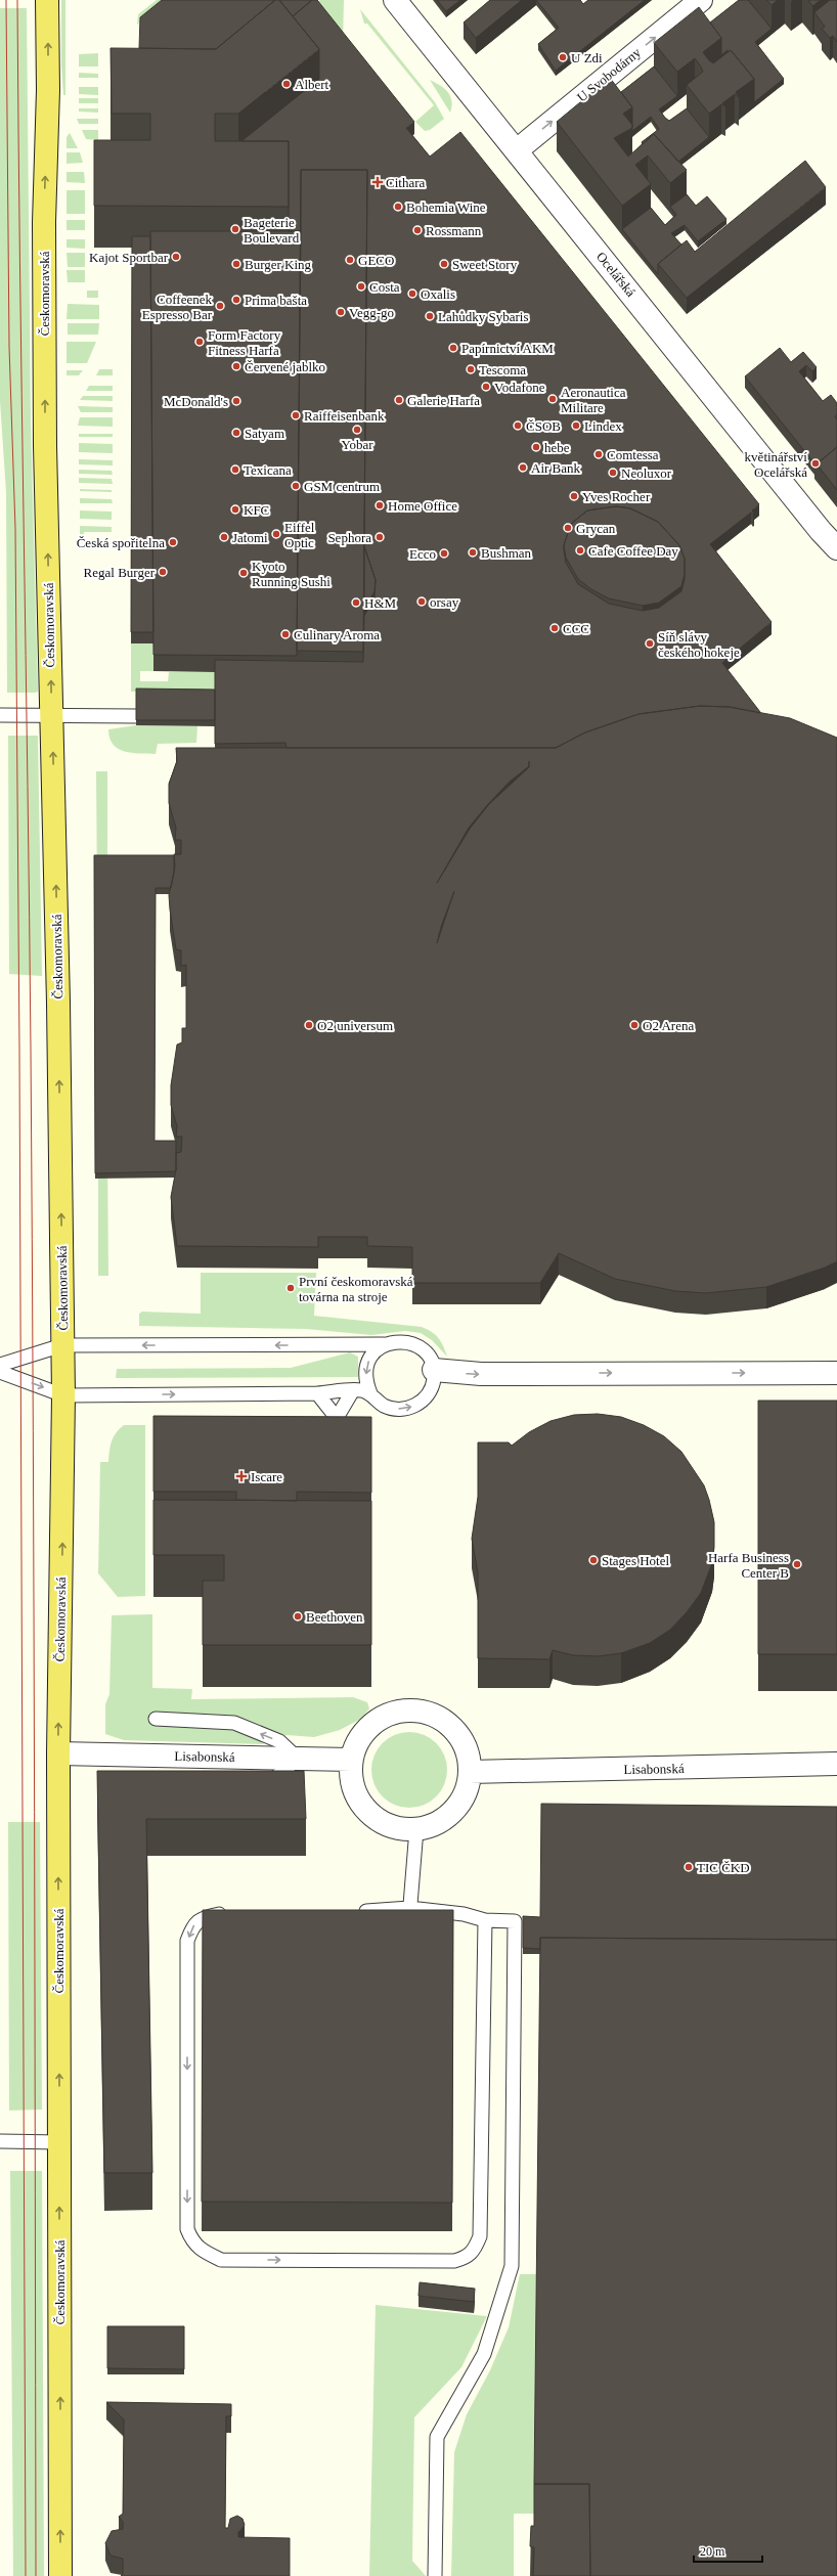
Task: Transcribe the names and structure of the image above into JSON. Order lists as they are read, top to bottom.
{
  "streets": {
    "main road": ["Českomoravská"],
    "street": ["U Svobodárny", "Ocelářská", "Lisabonská"]
  },
  "crossings": [
    ["U Svobodárny", "Ocelářská"],
    ["Českomoravská", "Lisabonská"]
  ],
  "one_way": ["U Svobodárny", "Českomoravská"],
  "places": {
    "other": [
      "U Zdi",
      "Albert",
      "Bohemia Wine",
      "Bageterie Boulevard",
      "Rossmann",
      "Kajot Sportbar",
      "GECO",
      "Burger King",
      "Sweet Story",
      "Costa",
      "Oxalis",
      "Prima bašta",
      "Coffeenek Espresso Bar",
      "Vegg-go",
      "Lahůdky Sybaris",
      "Form Factory Fitness Harfa",
      "Papírnictví AKM",
      "Červené jablko",
      "Tescoma",
      "Vodafone",
      "Aeronautica Militare",
      "Galerie Harfa",
      "McDonald's",
      "Raiffeisenbank",
      "ČSOB",
      "Lindex",
      "Yobar",
      "Satyam",
      "hebe",
      "Comtessa",
      "květinářství Ocelářská",
      "Air Bank",
      "Texicana",
      "Neoluxor",
      "GSM centrum",
      "Yves Rocher",
      "Home Office",
      "KFC",
      "Grycan",
      "Eiffel Optic",
      "Jatomi",
      "Sephora",
      "Česká spořitelna",
      "Cafe Coffee Day",
      "Bushman",
      "Ecco",
      "Regal Burger",
      "Kyoto Running Sushi",
      "orsay",
      "H&M",
      "CCC",
      "Culinary Aroma",
      "Síň slávy českého hokeje",
      "O2 universum",
      "O2 Arena",
      "První českomoravská továrna na stroje",
      "Stages Hotel",
      "Harfa Business Center B",
      "Beethoven",
      "TIC ČKD"
    ],
    "health": ["Cithara", "Iscare"]
  },
  "scale_bar": "20 m"
}
